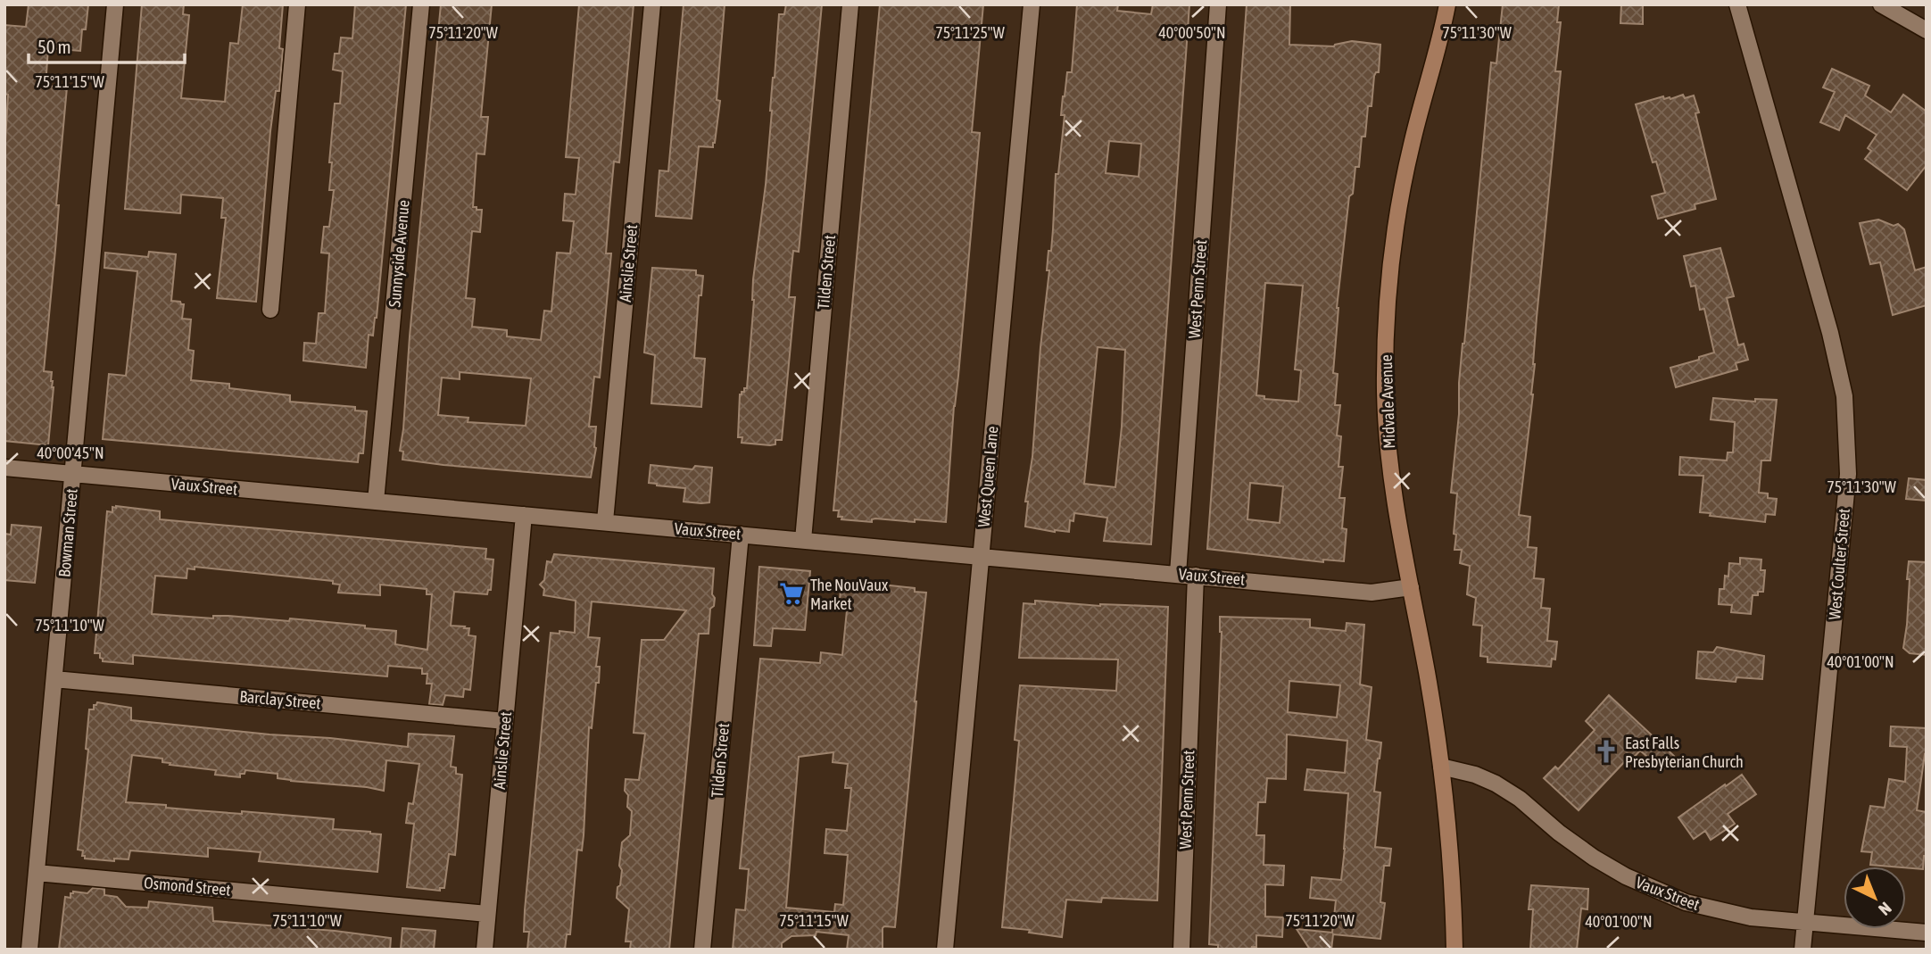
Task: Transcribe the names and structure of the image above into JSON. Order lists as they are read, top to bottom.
{
  "streets": {
    "street": [
      "Sunnyside Avenue",
      "Ainslie Street",
      "Tilden Street",
      "West Penn Street",
      "Midvale Avenue",
      "West Queen Lane",
      "Vaux Street",
      "Bowman Street",
      "West Coulter Street",
      "Barclay Street",
      "Osmond Street"
    ]
  },
  "crossings": [
    ["Sunnyside Avenue", "Vaux Street"],
    ["Ainslie Street", "Vaux Street"],
    ["Ainslie Street", "Barclay Street"],
    ["Ainslie Street", "Osmond Street"],
    ["Tilden Street", "Vaux Street"],
    ["West Penn Street", "Vaux Street"],
    ["Midvale Avenue", "Vaux Street"],
    ["West Queen Lane", "Vaux Street"],
    ["Vaux Street", "Bowman Street"],
    ["Vaux Street", "West Coulter Street"],
    ["Bowman Street", "Barclay Street"],
    ["Bowman Street", "Osmond Street"]
  ],
  "places": {
    "supermarket": ["The NouVaux Market"],
    "church": ["East Falls Presbyterian Church"]
  },
  "scale_bar": "50 m",
  "north": "bottom right",
  "coordinates": [
    "40°00'50\"N",
    "75°11'20\"W",
    "75°11'25\"W",
    "75°11'30\"W",
    "75°11'15\"W",
    "40°00'45\"N",
    "75°11'10\"W",
    "40°01'00\"N"
  ]
}
